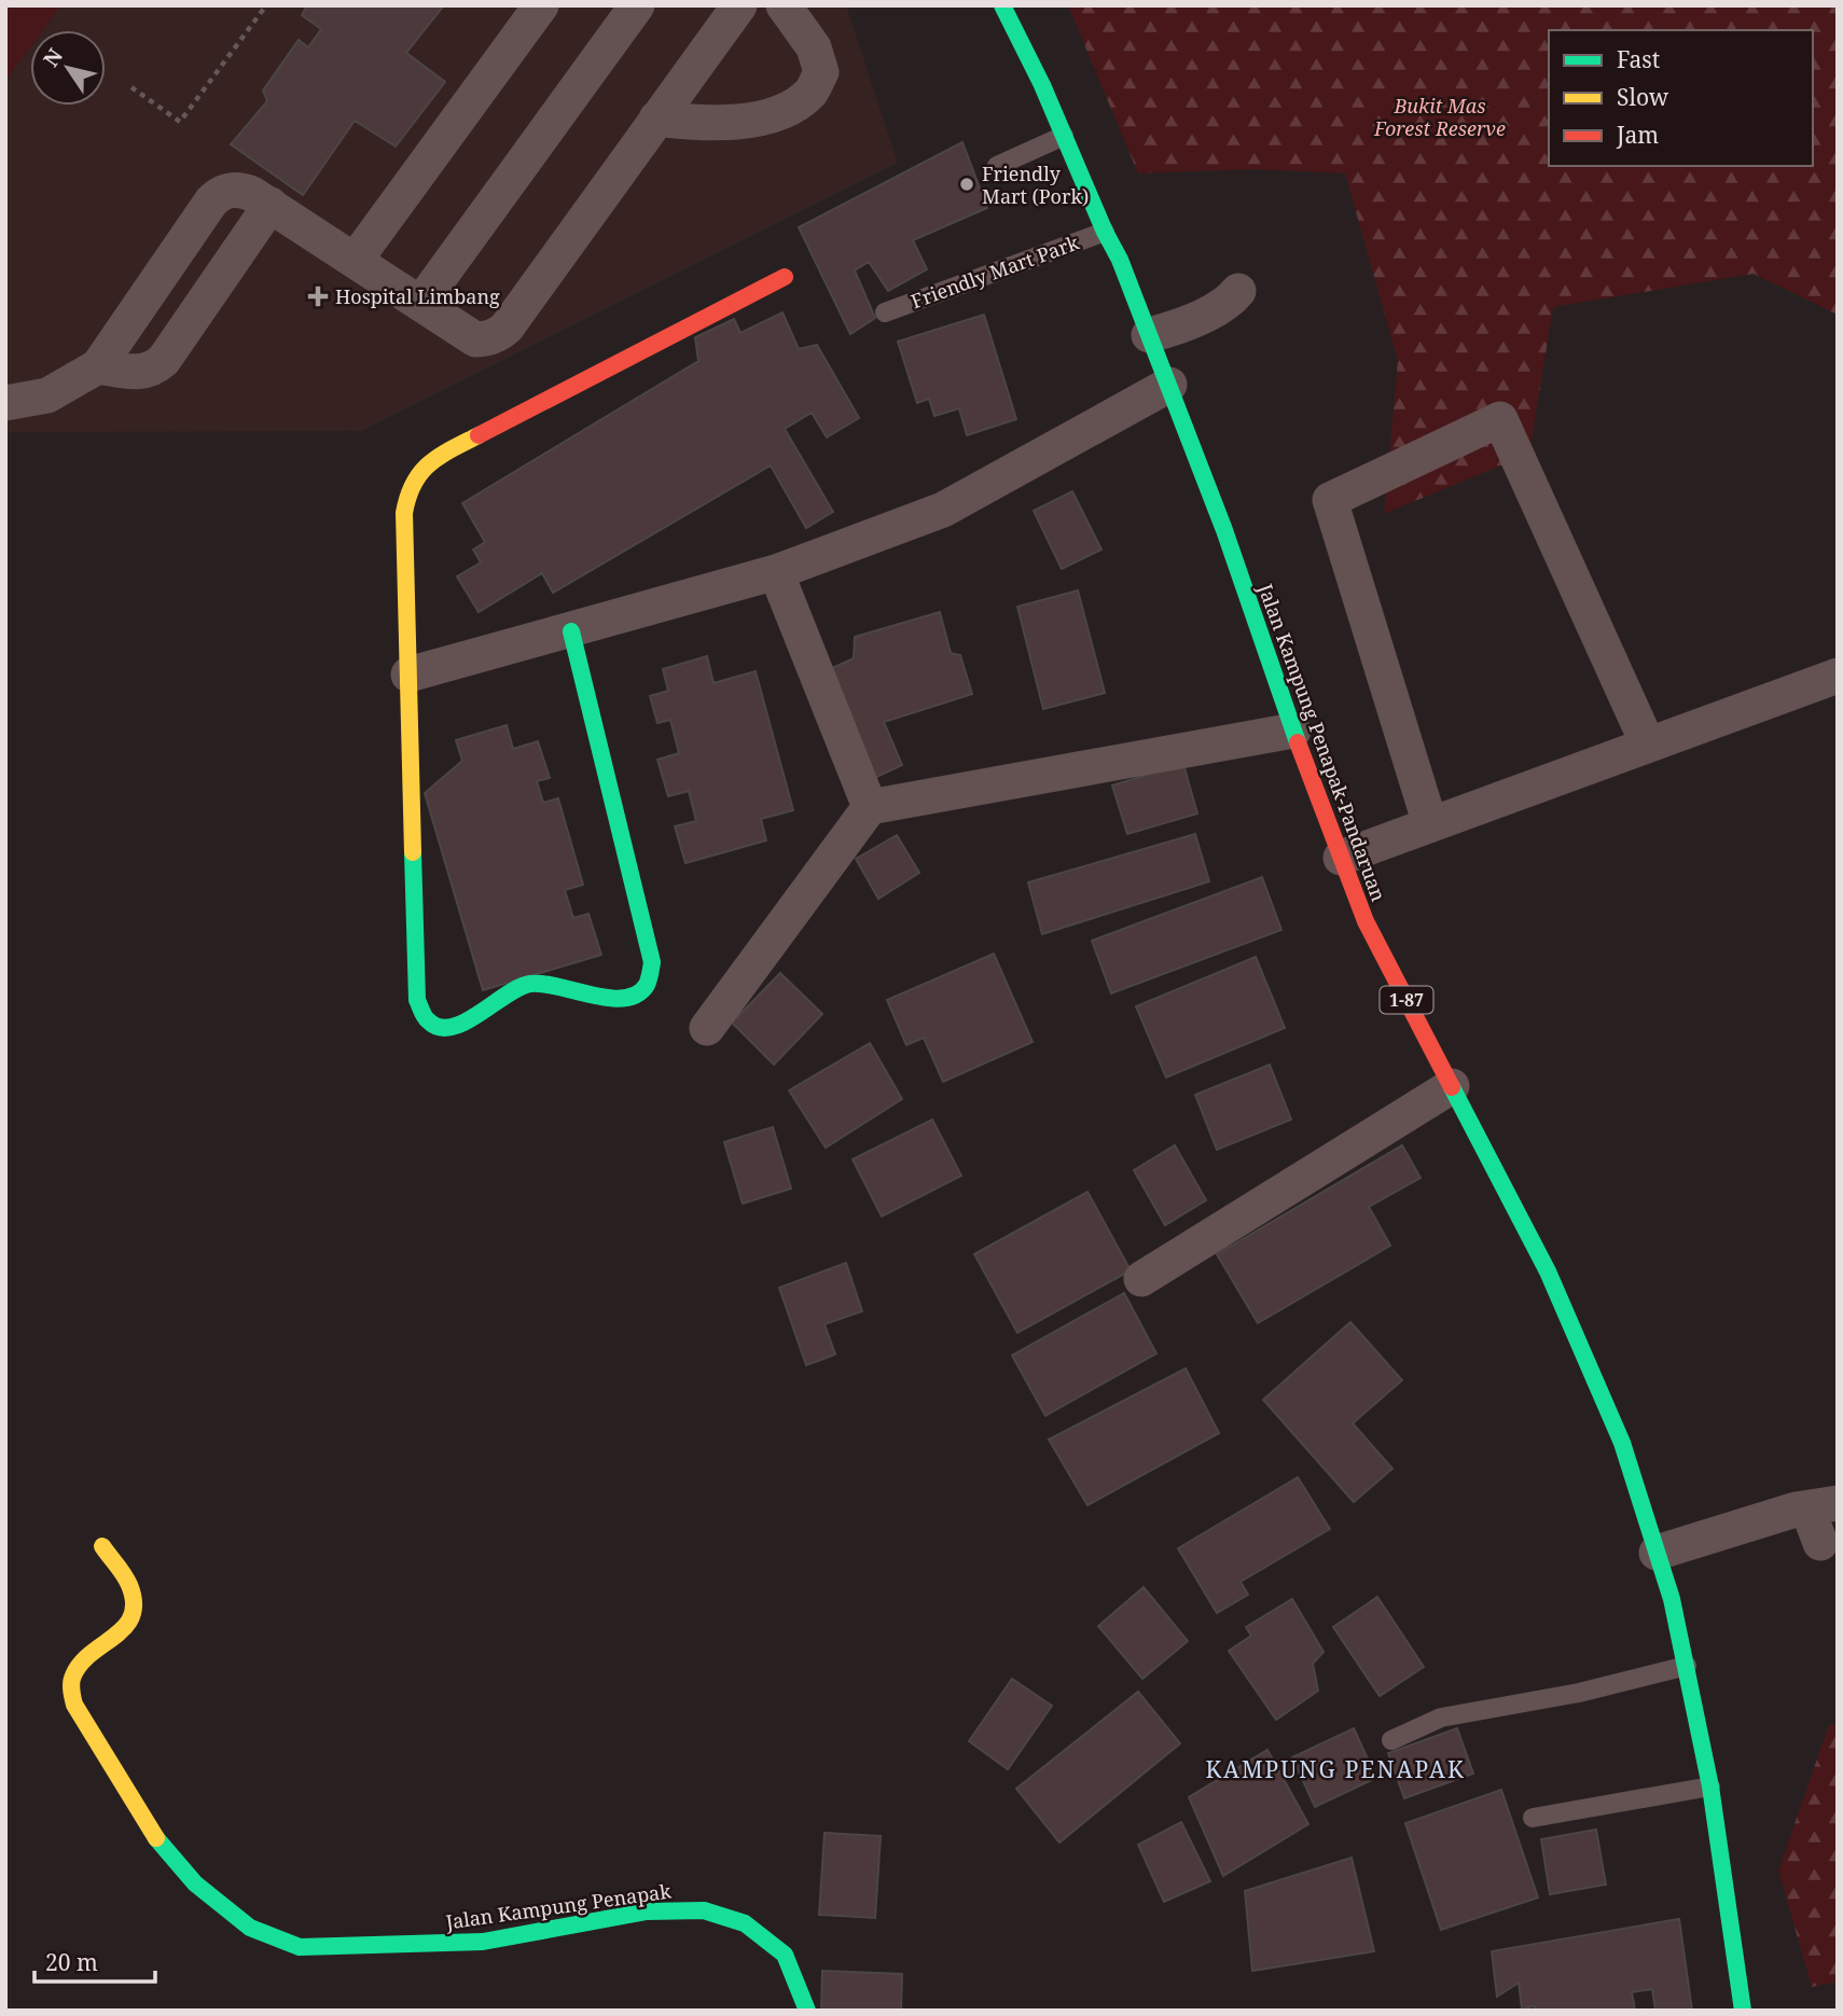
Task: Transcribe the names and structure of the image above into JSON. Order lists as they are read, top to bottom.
{
  "streets": {
    "main road": ["Jalan Kampung Penapak-Pandaruan", "1-87", "Jalan Kampung Penapak"],
    "lane": ["Friendly Mart Park"]
  },
  "crossings": [
    ["Friendly Mart Park", "Jalan Kampung Penapak-Pandaruan"]
  ],
  "districts": ["KAMPUNG PENAPAK"],
  "parks": ["Bukit Mas Forest Reserve"],
  "places": {
    "other": ["Friendly Mart (Pork)"],
    "health": ["Hospital Limbang"]
  },
  "legend": ["Fast", "Slow", "Jam"],
  "scale_bar": "20 m",
  "north": "top left"
}
